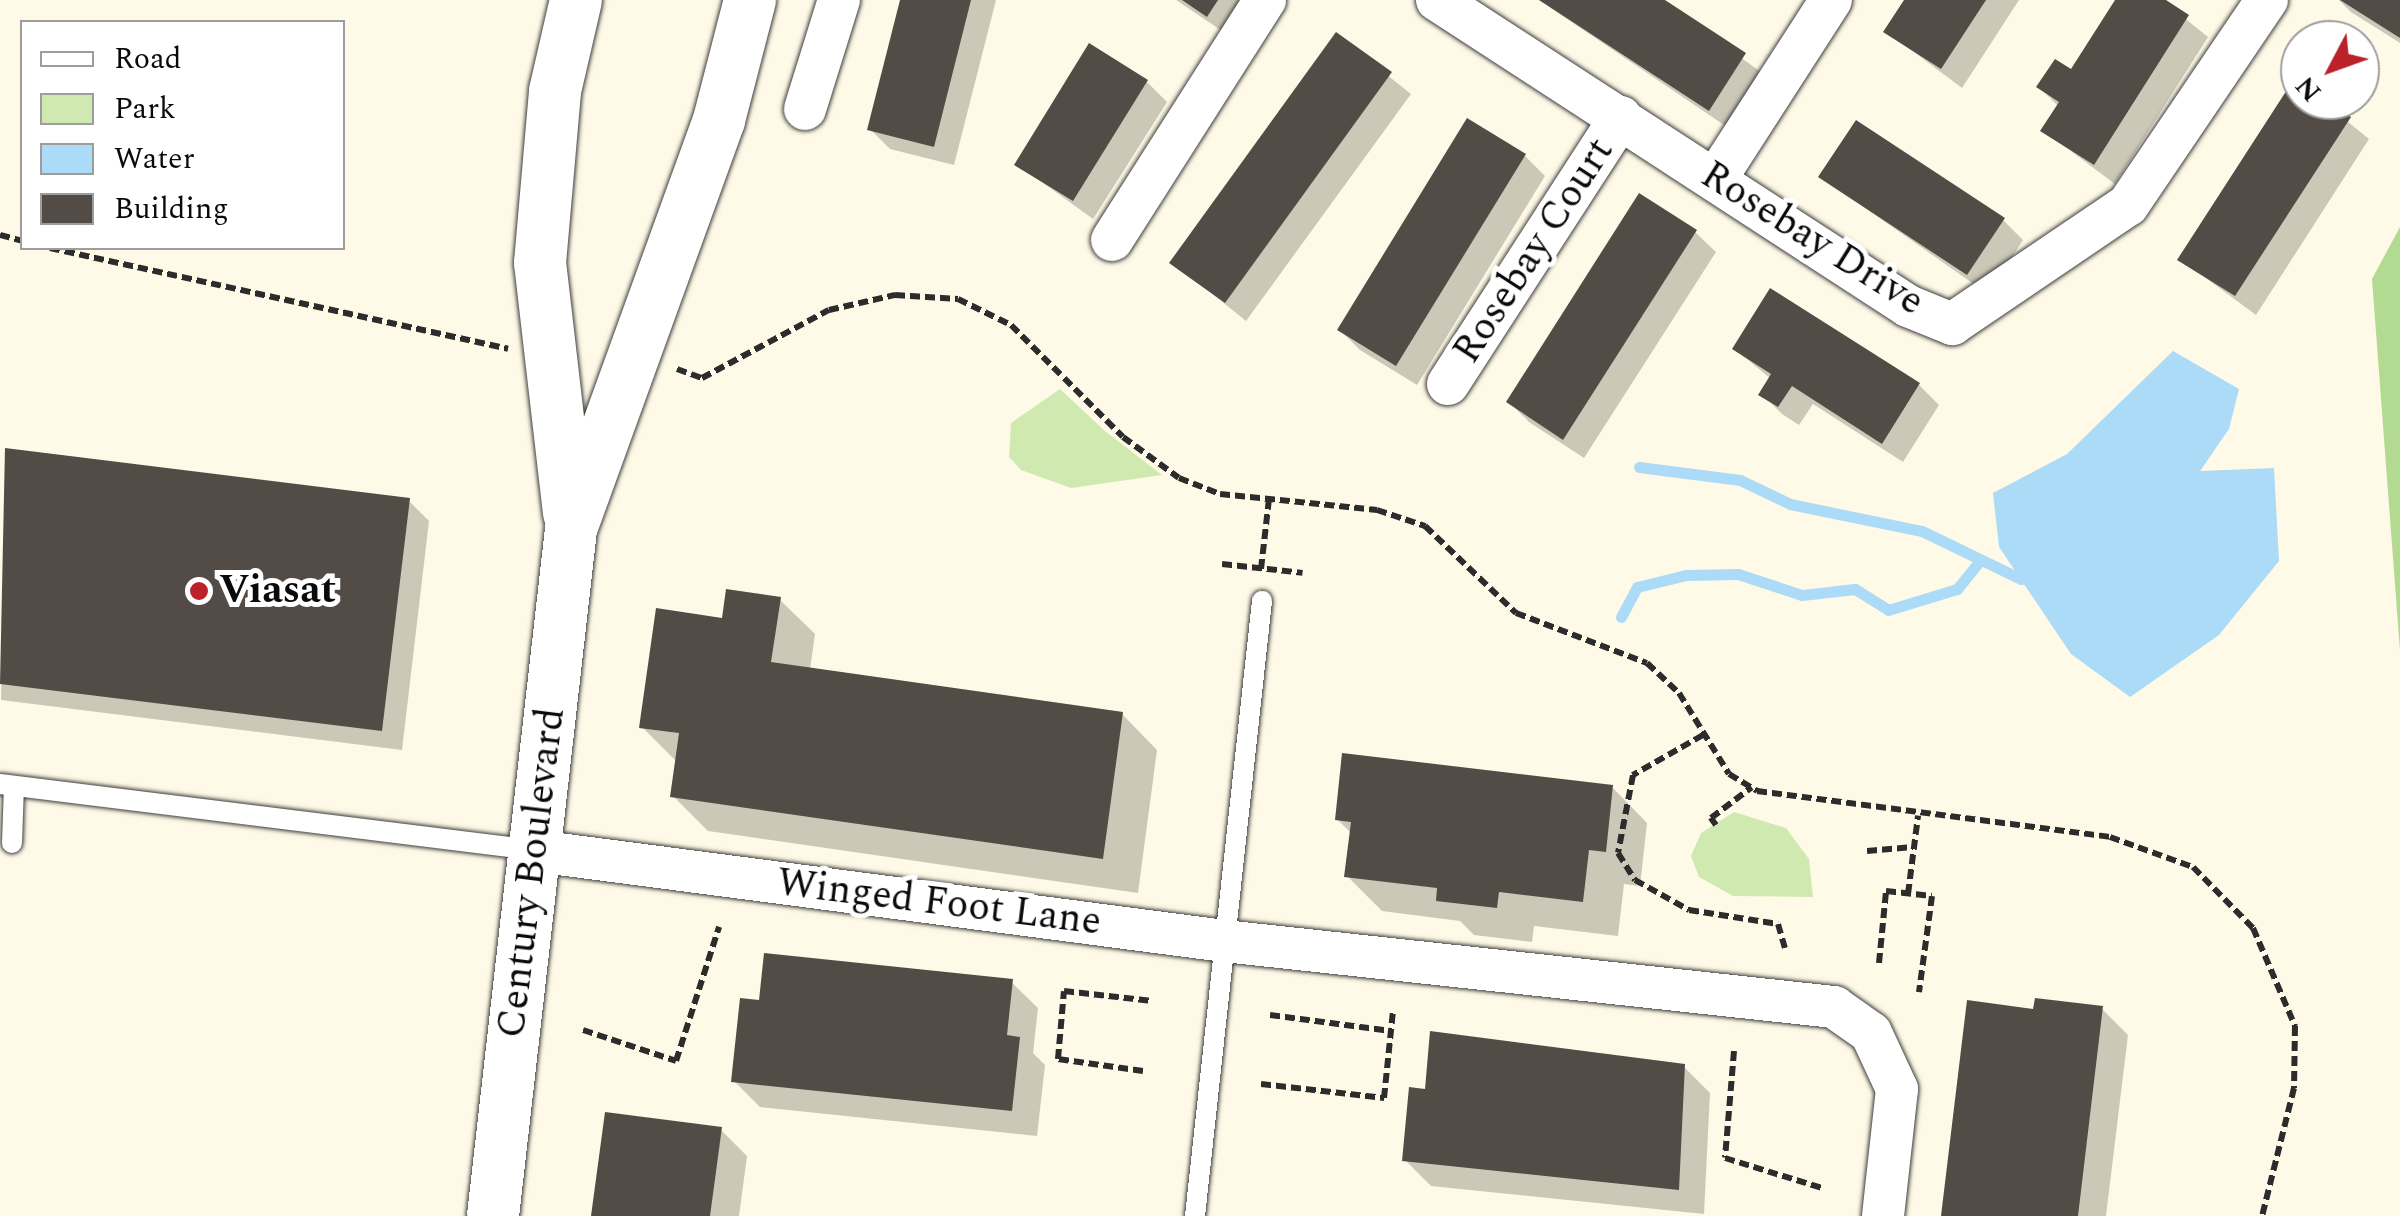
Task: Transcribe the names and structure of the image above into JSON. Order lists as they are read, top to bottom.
{
  "streets": {
    "street": [
      "Rosebay Drive",
      "Rosebay Court",
      "Century Boulevard",
      "Winged Foot Lane"
    ]
  },
  "crossings": [
    ["Rosebay Drive", "Rosebay Court"],
    ["Century Boulevard", "Winged Foot Lane"]
  ],
  "places": ["Viasat"],
  "legend": [
    "Road",
    "Park",
    "Water",
    "Building"
  ],
  "north": "bottom left"
}
